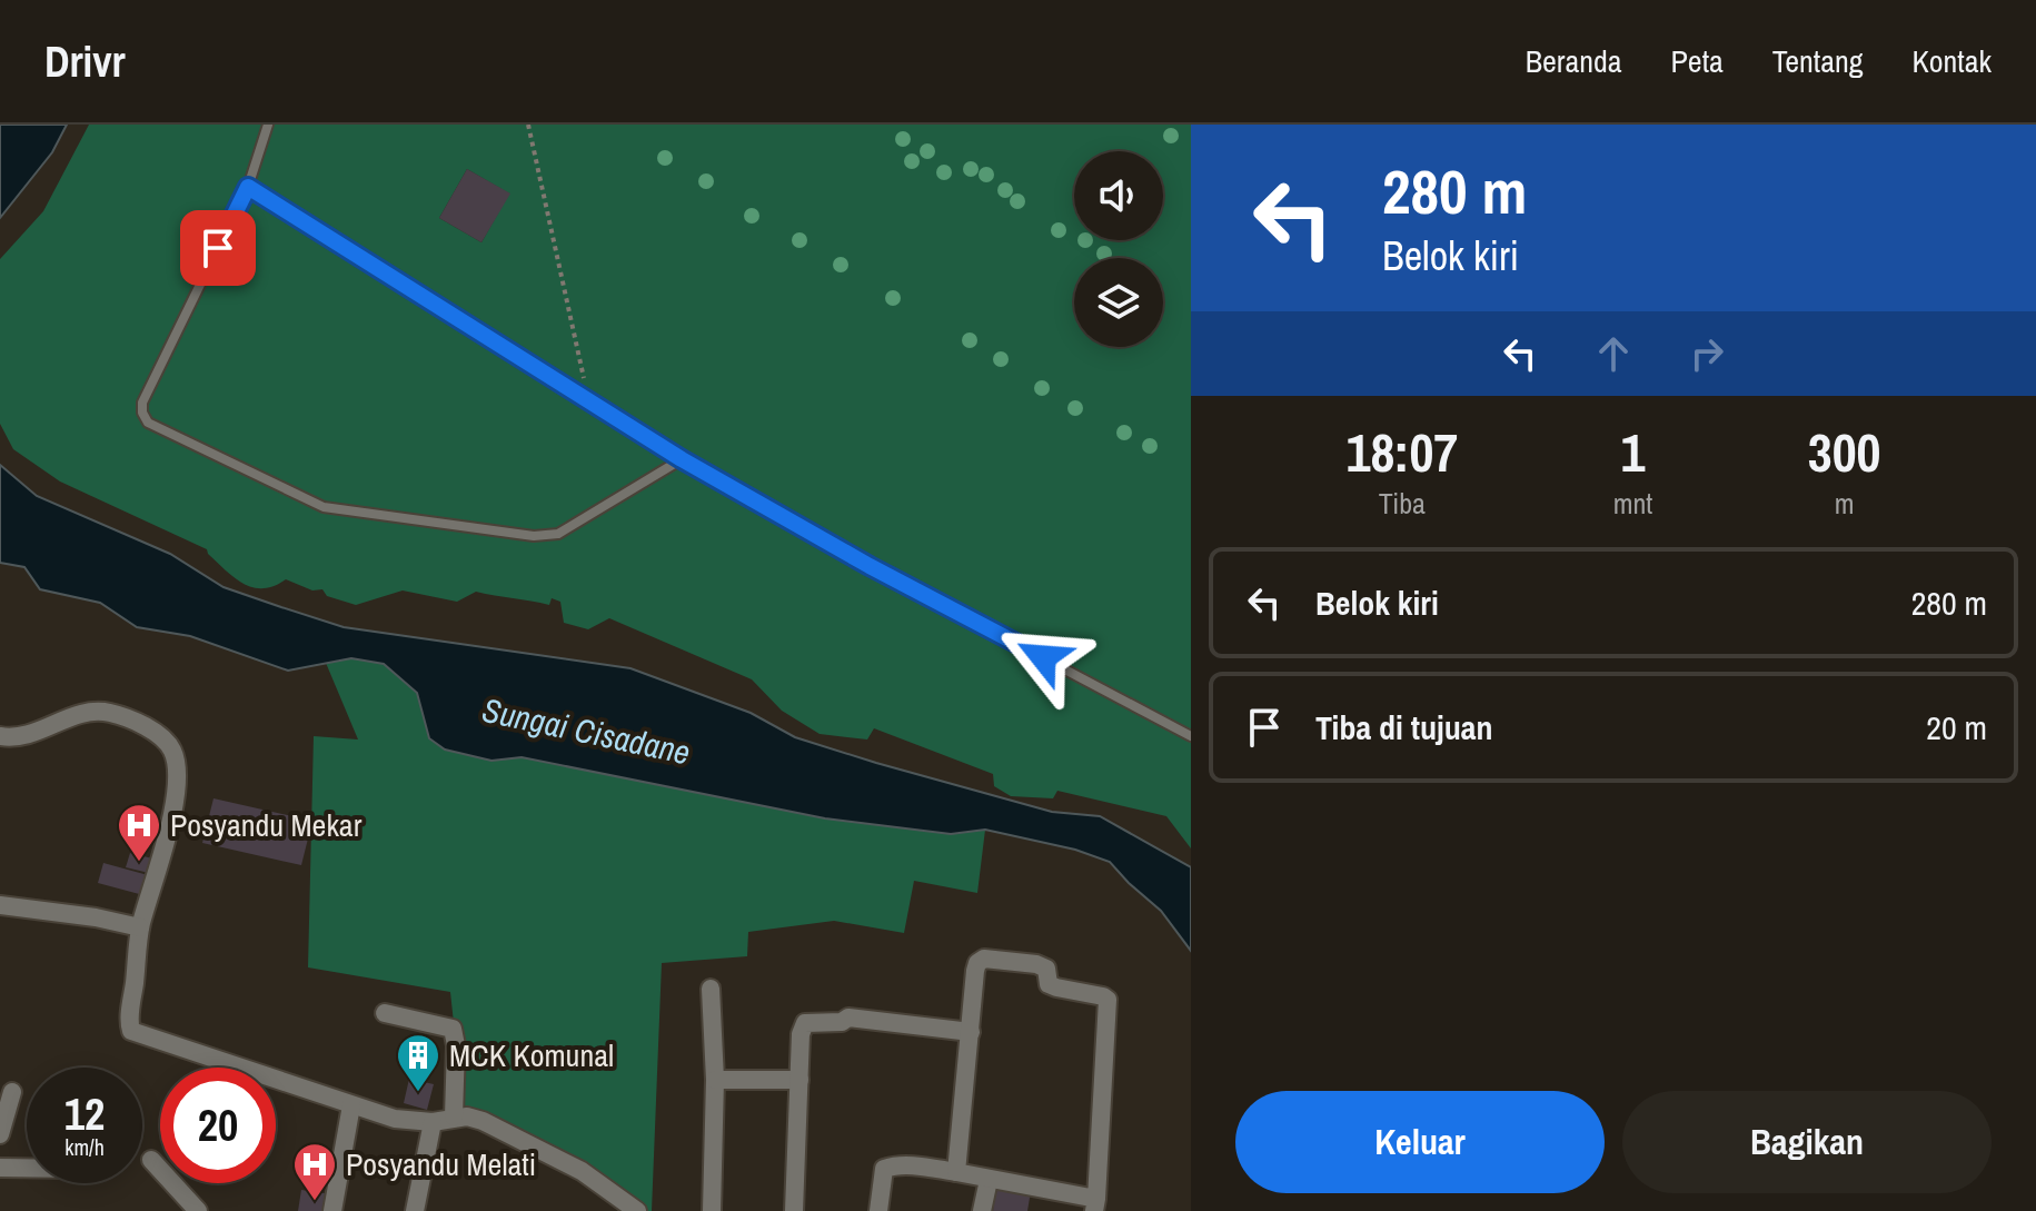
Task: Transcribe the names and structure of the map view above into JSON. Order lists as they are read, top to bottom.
{
  "water": ["Sungai Cisadane"],
  "places": {
    "hospital": ["Posyandu Mekar", "Posyandu Melati"],
    "building": ["MCK Komunal"]
  },
  "page": {
    "header": "Drivr",
    "nav": [
      "Beranda",
      "Peta",
      "Tentang",
      "Kontak"
    ],
    "turn": ["280 m", "Belok kiri"],
    "eta": [
      "18:07",
      "Tiba",
      "1",
      "mnt",
      "300",
      "m"
    ],
    "list": [
      {
        "name": "Belok kiri",
        "value": "280 m"
      },
      {
        "name": "Tiba di tujuan",
        "value": "20 m"
      }
    ],
    "speed": "12 km/h",
    "limit": "20",
    "buttons": ["Keluar", "Bagikan"]
  }
}
